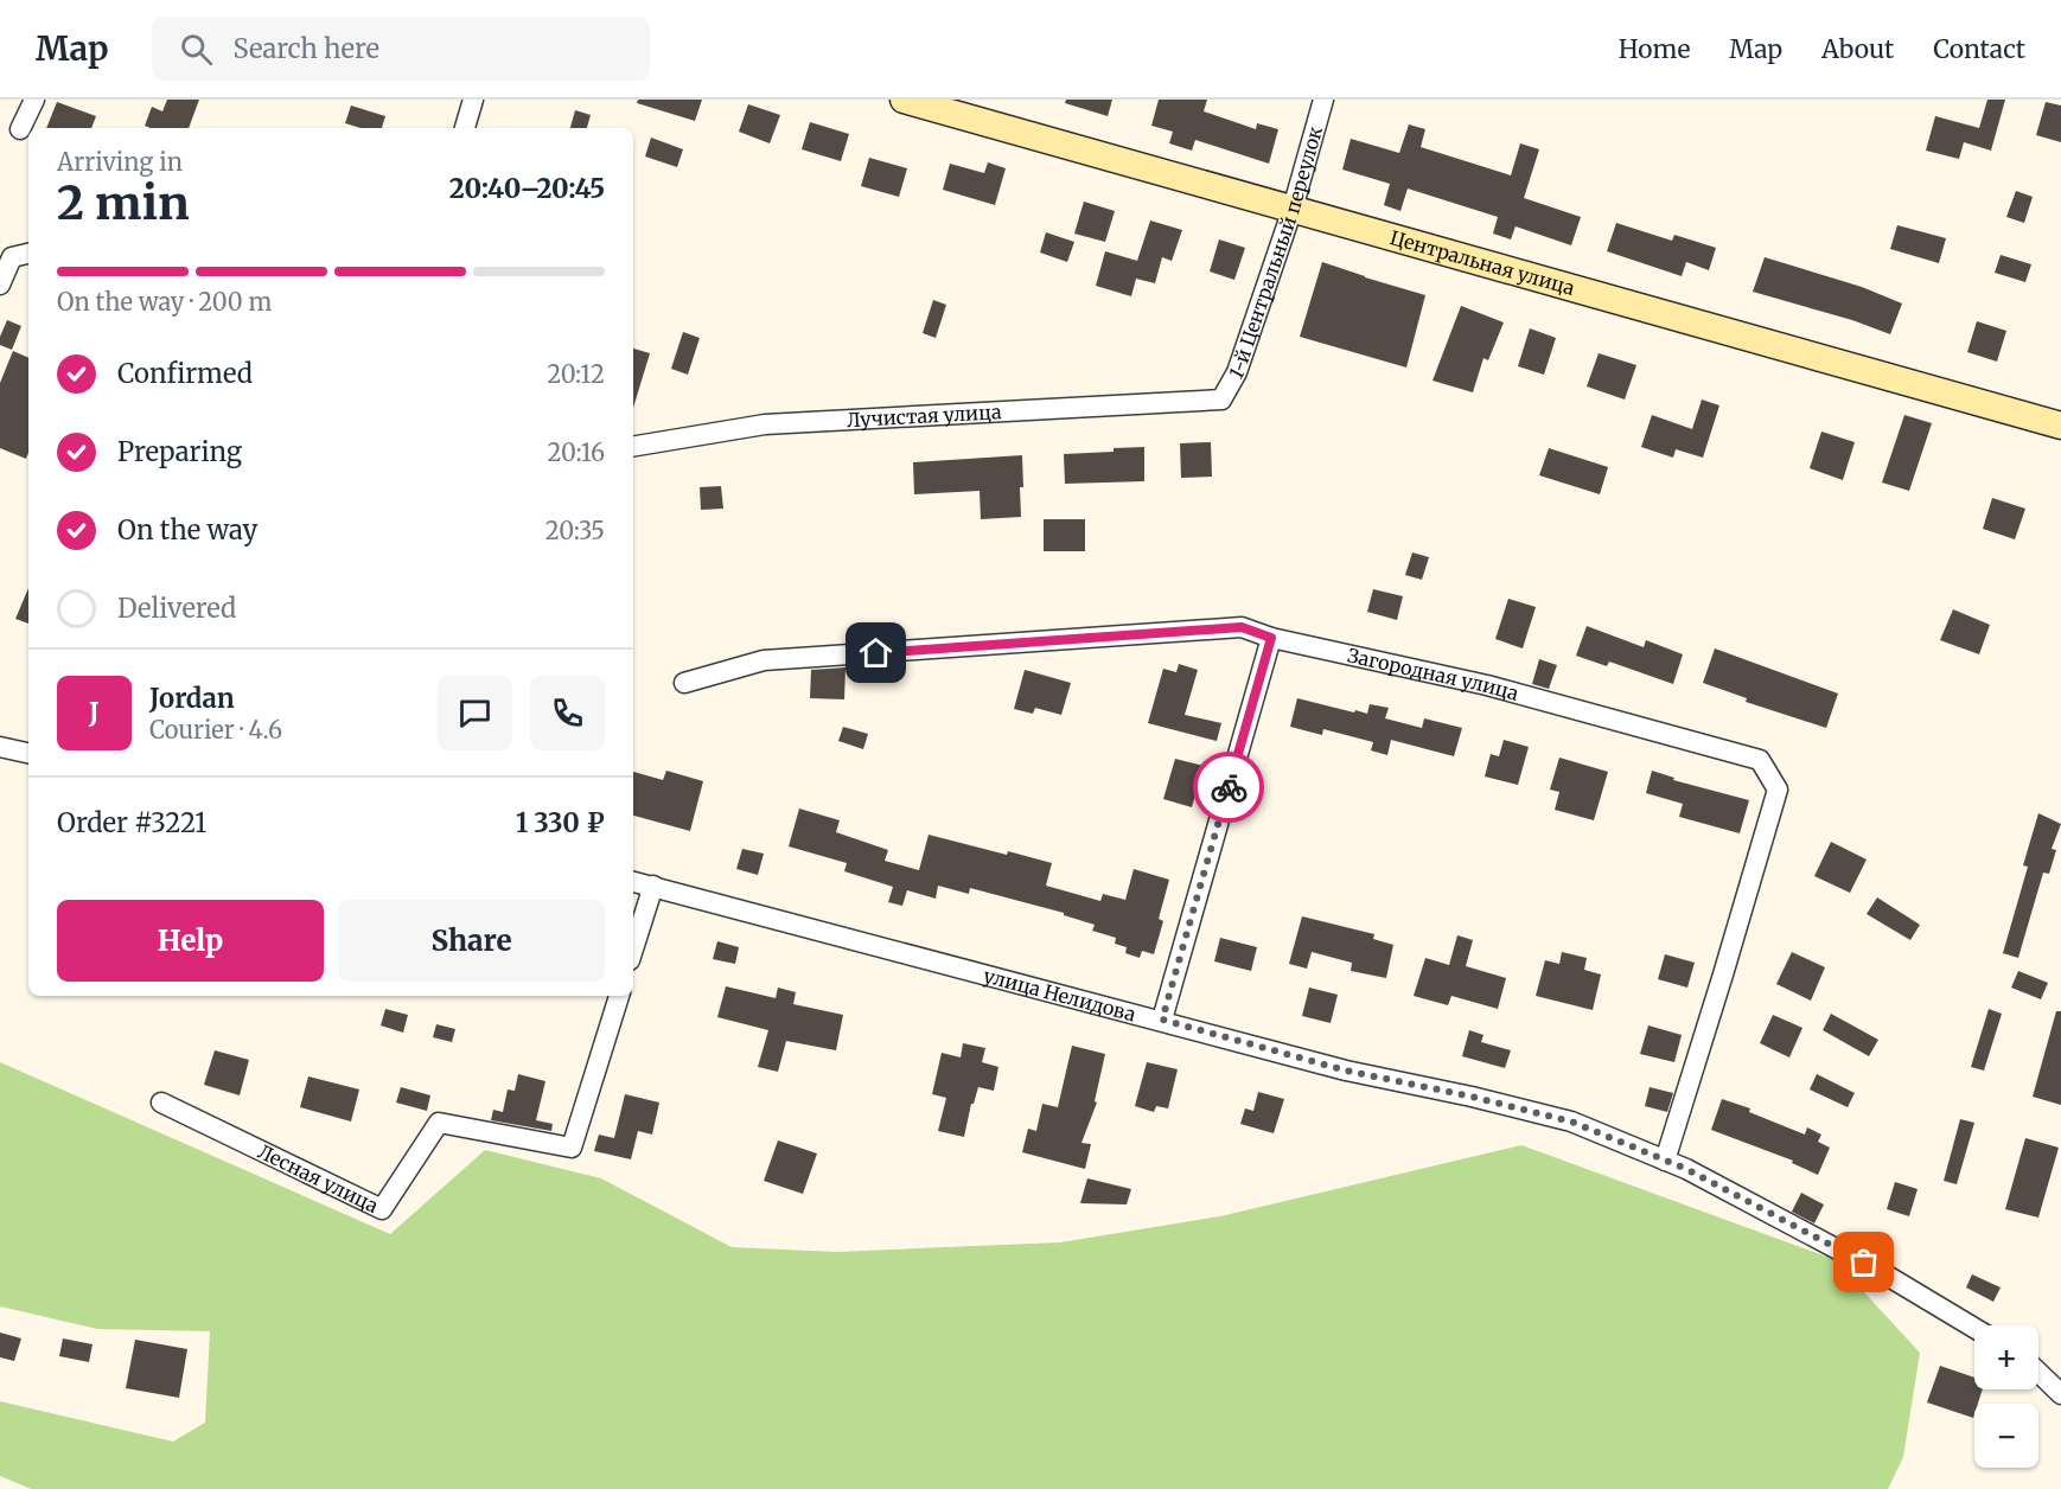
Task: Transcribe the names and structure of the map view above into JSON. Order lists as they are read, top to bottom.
{
  "streets": {
    "street": [
      "1-й Центральный переулок",
      "Центральная улица",
      "Лучистая улица",
      "Загородная улица",
      "улица Нелидова",
      "Лесная улица"
    ]
  },
  "crossings": [
    ["1-й Центральный переулок", "Центральная улица"],
    ["1-й Центральный переулок", "Лучистая улица"],
    ["Загородная улица", "улица Нелидова"]
  ],
  "page": {
    "header": "Map",
    "search": "Search here",
    "nav": [
      "Home",
      "Map",
      "About",
      "Contact"
    ],
    "heading": ["2 min", "Arriving in", "20:40–20:45"],
    "panel": [
      "Jordan",
      "Courier · 4.6",
      "Order #3221",
      "1 330 ₽"
    ],
    "bar": "On the way · 200 m",
    "list": [
      ["Confirmed", "20:12"],
      ["Preparing", "20:16"],
      ["On the way", "20:35"],
      "Delivered"
    ],
    "round": "J",
    "buttons": ["Help", "Share"],
    "map_buttons": ["+", "−"]
  }
}
